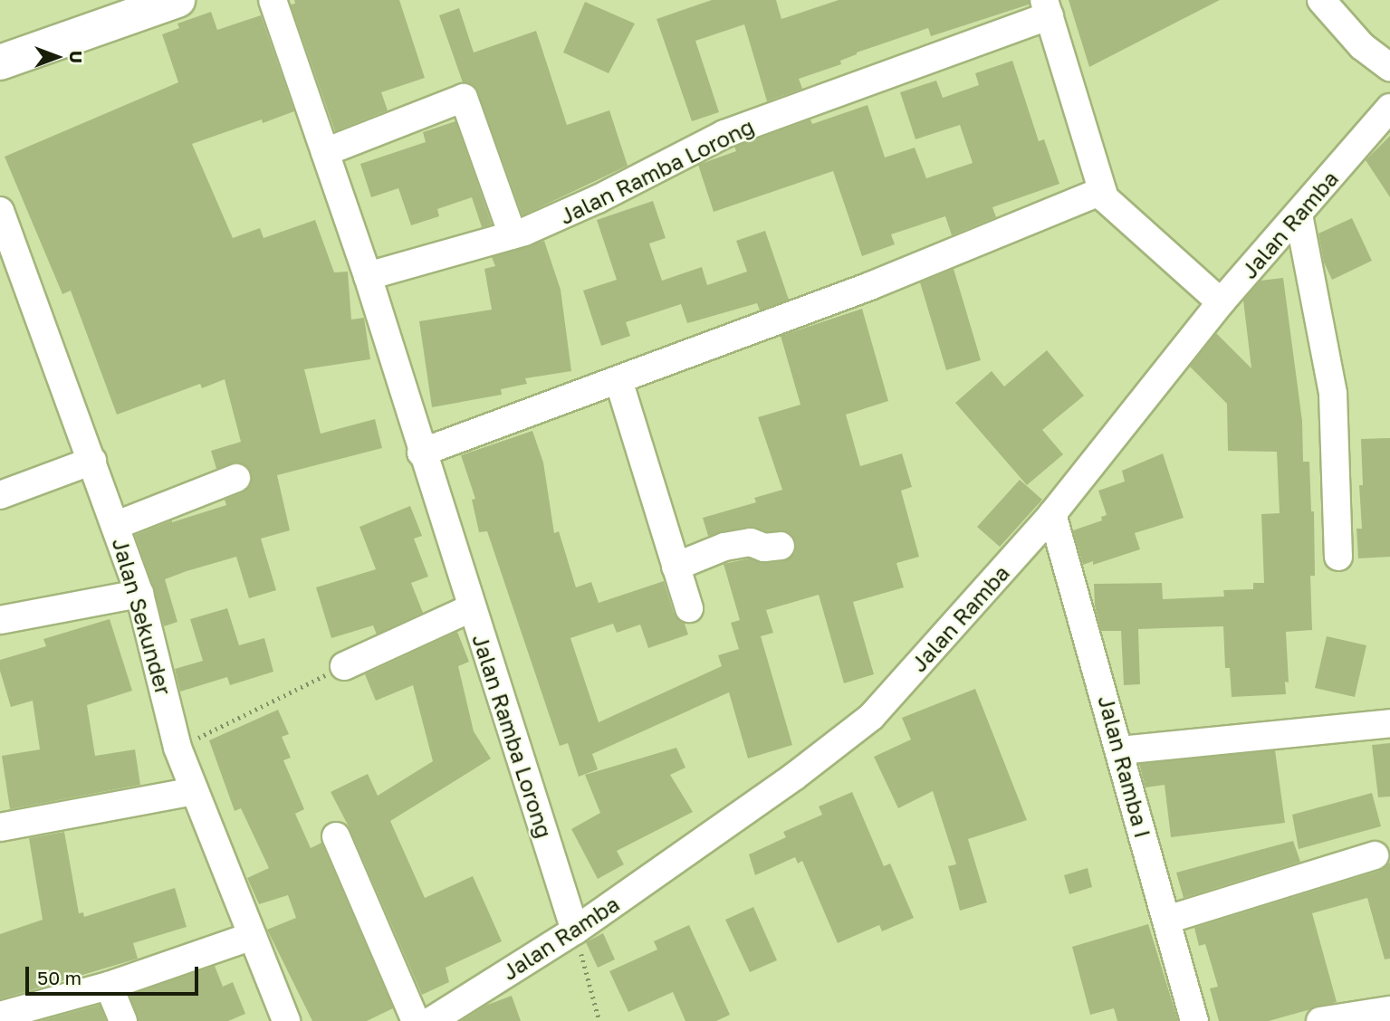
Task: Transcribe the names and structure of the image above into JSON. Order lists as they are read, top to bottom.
{
  "streets": {
    "street": [
      "Jalan Ramba Lorong",
      "Jalan Ramba",
      "Jalan Sekunder",
      "Jalan Ramba I"
    ]
  },
  "crossings": [
    ["Jalan Ramba Lorong", "Jalan Ramba"],
    ["Jalan Ramba", "Jalan Ramba I"]
  ],
  "scale_bar": "50 m",
  "north": "right"
}
